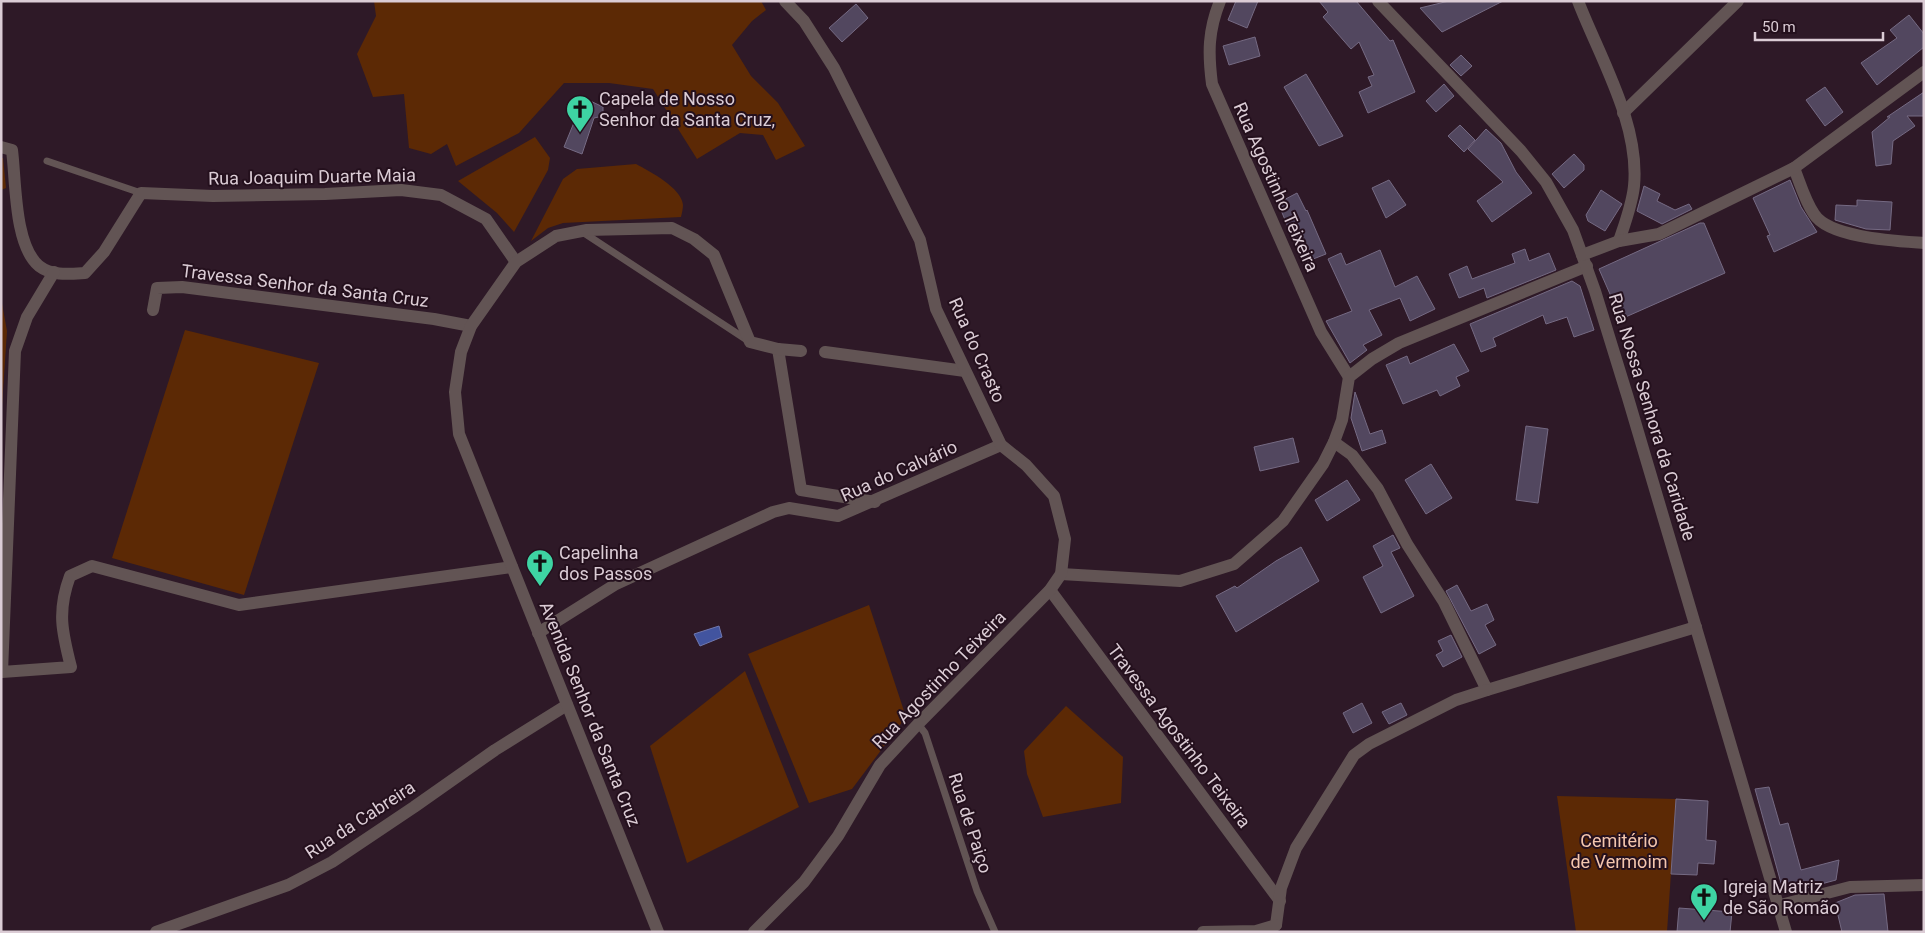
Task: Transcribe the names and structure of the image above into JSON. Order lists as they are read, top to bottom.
{
  "streets": {
    "street": [
      "Rua Joaquim Duarte Maia",
      "Rua Agostinho Teixeira",
      "Travessa Senhor da Santa Cruz",
      "Rua do Crasto",
      "Rua Nossa Senhora da Caridade",
      "Rua do Calvário",
      "Avenida Senhor da Santa Cruz",
      "Travessa Agostinho Teixeira",
      "Rua da Cabreira"
    ],
    "lane": ["Rua de Paiço"]
  },
  "crossings": [
    ["Rua Joaquim Duarte Maia", "Avenida Senhor da Santa Cruz"],
    ["Rua Agostinho Teixeira", "Rua do Crasto"],
    ["Rua Agostinho Teixeira", "Travessa Agostinho Teixeira"],
    ["Rua Agostinho Teixeira", "Rua de Paiço"],
    ["Travessa Senhor da Santa Cruz", "Avenida Senhor da Santa Cruz"],
    ["Rua do Crasto", "Rua do Calvário"],
    ["Rua do Calvário", "Avenida Senhor da Santa Cruz"],
    ["Avenida Senhor da Santa Cruz", "Rua da Cabreira"]
  ],
  "parks": ["Cemitério de Vermoim"],
  "places": {
    "church": ["Capela de Nosso Senhor da Santa Cruz,", "Capelinha dos Passos", "Igreja Matriz de São Romão"]
  },
  "scale_bar": "50 m"
}
